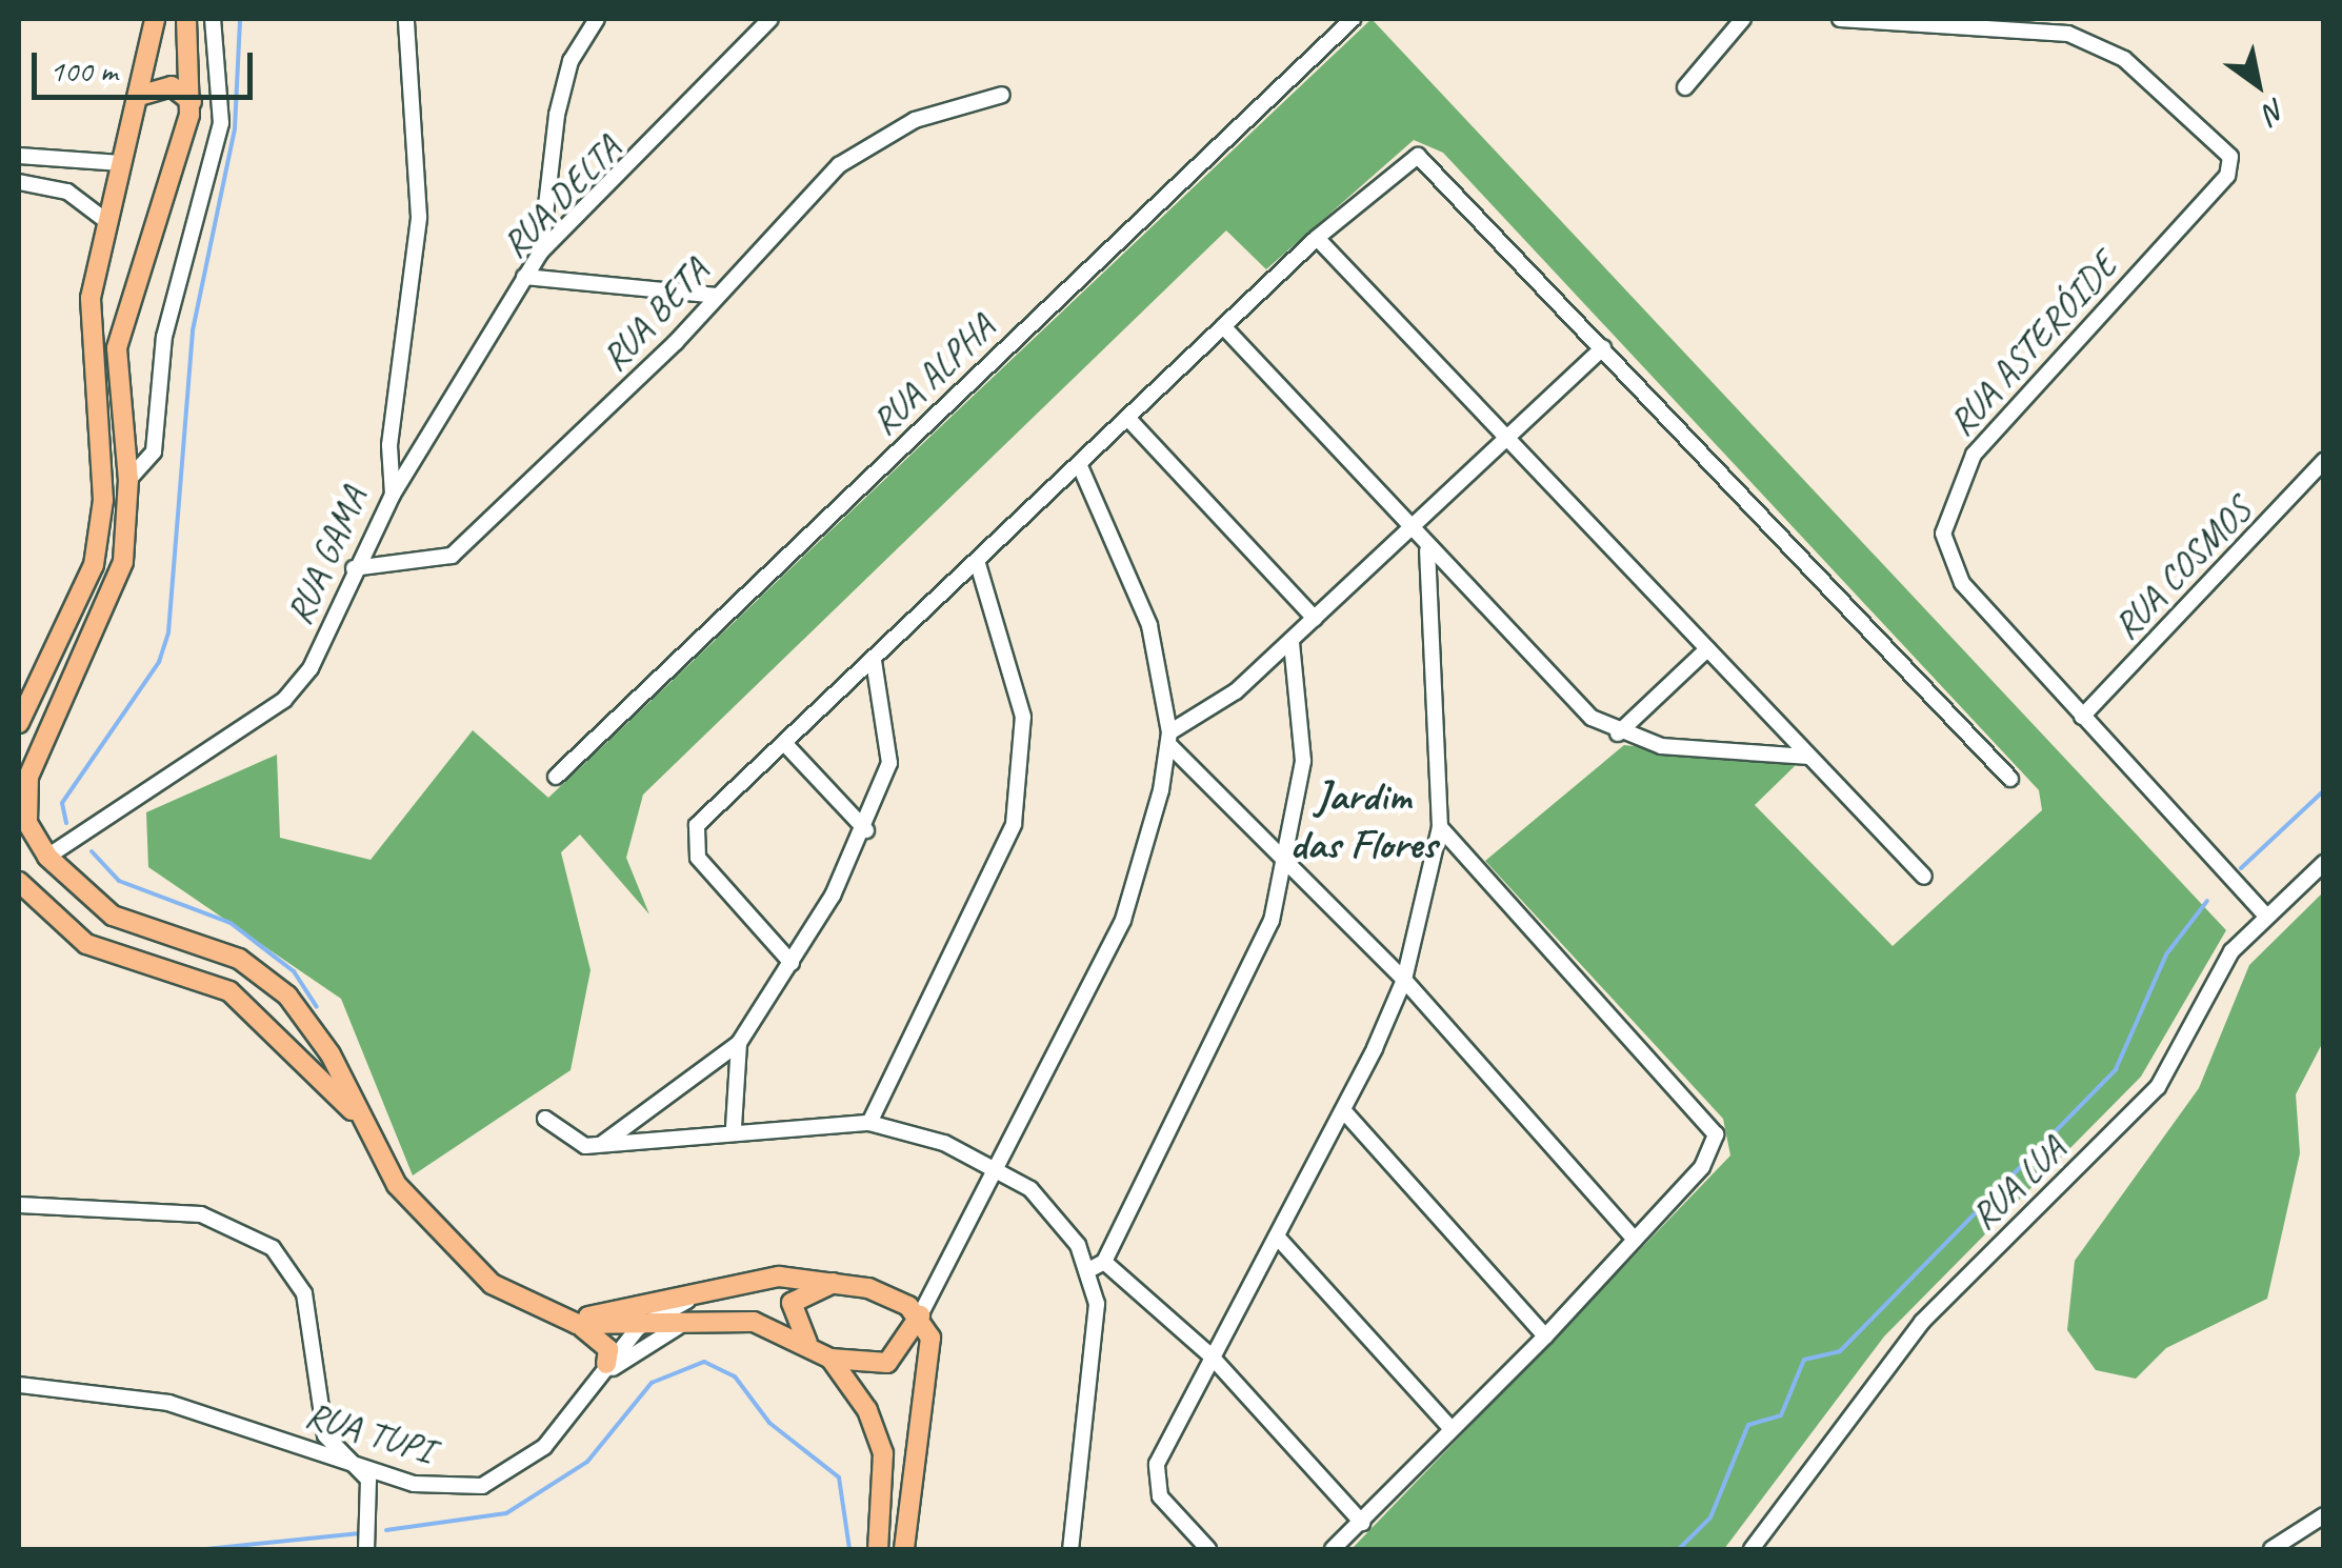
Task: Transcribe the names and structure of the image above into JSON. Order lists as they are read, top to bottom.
{
  "streets": {
    "street": [
      "RUA DELTA",
      "RUA BETA",
      "RUA ASTERÓIDE",
      "RUA ALPHA",
      "RUA GAMA",
      "RUA COSMOS",
      "RUA LUA",
      "RUA TUPI"
    ]
  },
  "crossings": [
    ["RUA DELTA", "RUA GAMA"],
    ["RUA BETA", "RUA GAMA"],
    ["RUA ASTERÓIDE", "RUA COSMOS"],
    ["RUA ASTERÓIDE", "RUA LUA"]
  ],
  "districts": ["Jardim das Flores"],
  "scale_bar": "100 m",
  "north": "bottom right"
}
